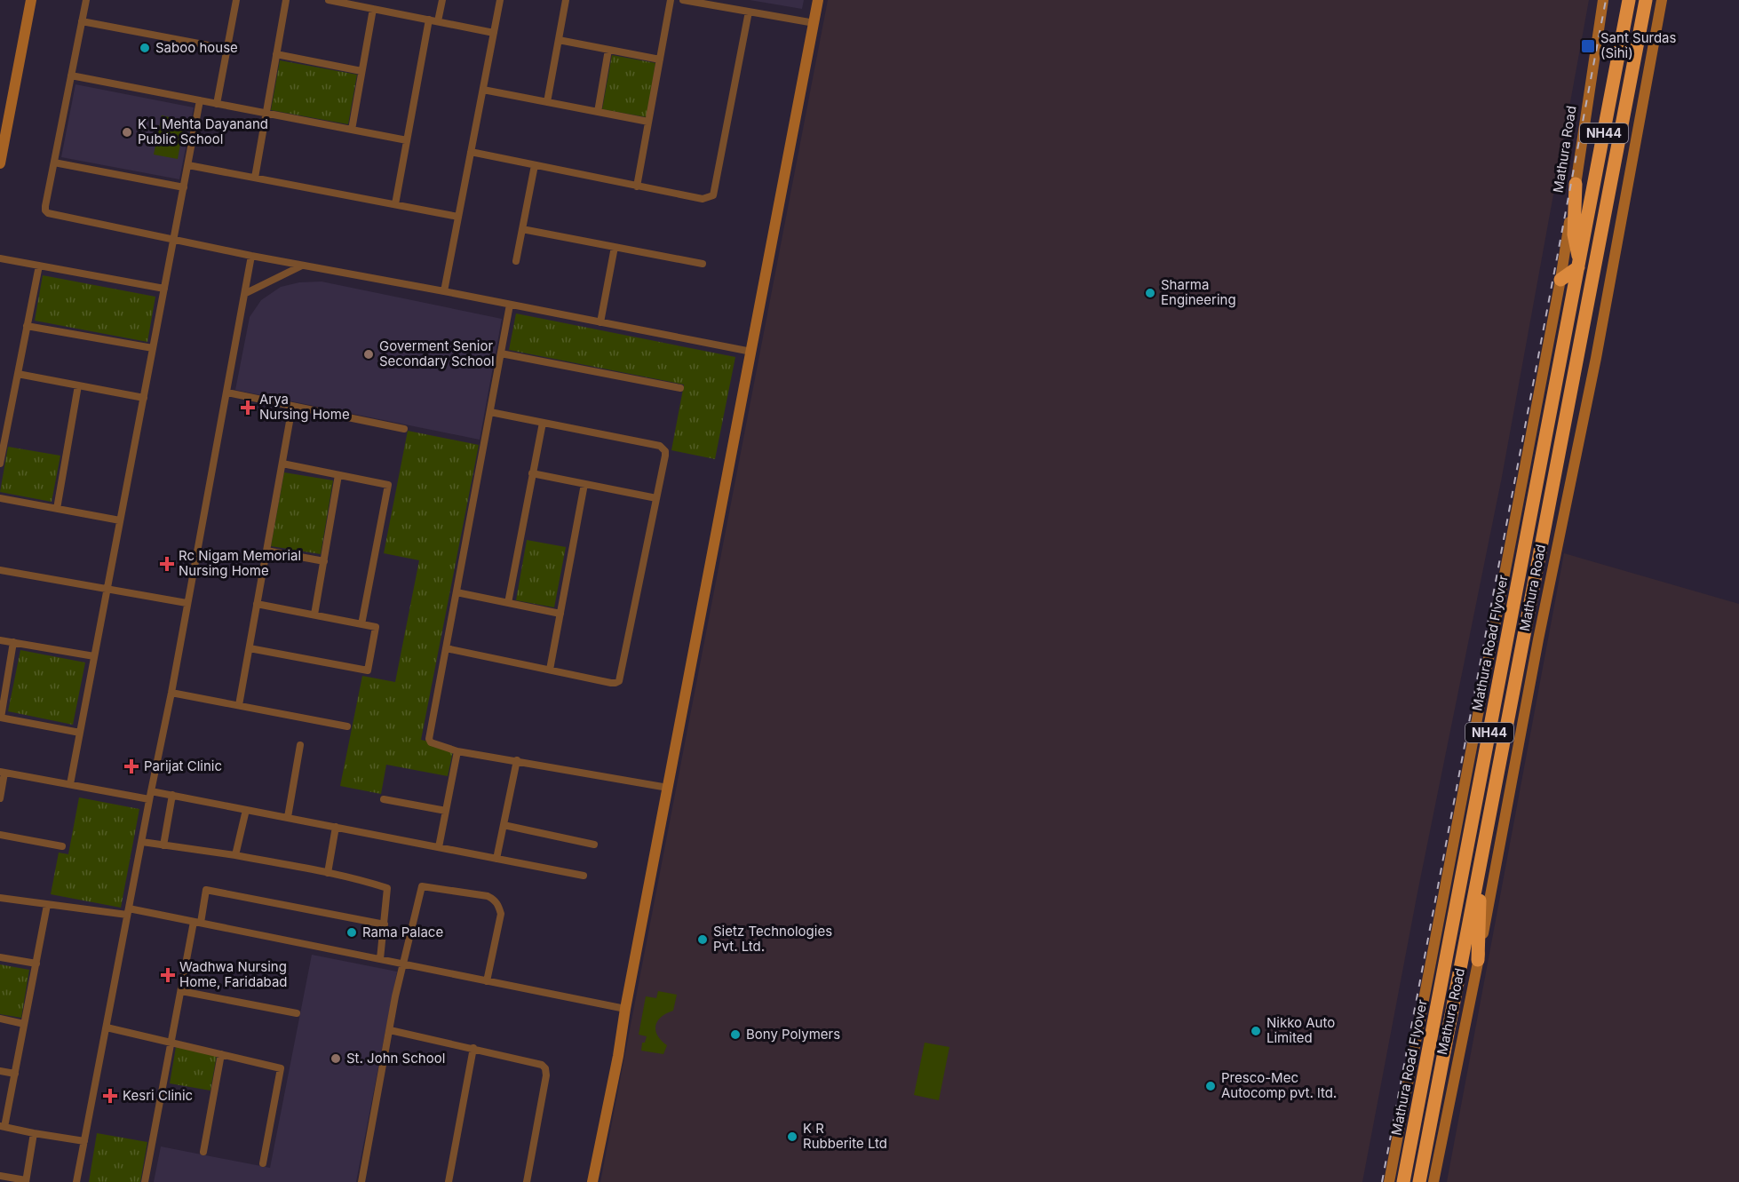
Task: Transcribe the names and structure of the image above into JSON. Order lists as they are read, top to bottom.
{
  "streets": {
    "highway": ["NH44", "Mathura Road", "Mathura Road Flyover"]
  },
  "crossings": [
    ["NH44", "Mathura Road"],
    ["NH44", "Mathura Road Flyover"]
  ],
  "places": {
    "transit": ["Sant Surdas (Sihi)"],
    "other": [
      "Saboo house",
      "K L Mehta Dayanand Public School",
      "Sharma Engineering",
      "Goverment Senior Secondary School",
      "Rama Palace",
      "Sietz Technologies Pvt. Ltd.",
      "Nikko Auto Limited",
      "Bony Polymers",
      "St. John School",
      "Presco-Mec Autocomp pvt. ltd.",
      "K R Rubberite Ltd"
    ],
    "health": [
      "Arya Nursing Home",
      "Rc Nigam Memorial Nursing Home",
      "Parijat Clinic",
      "Wadhwa Nursing Home, Faridabad",
      "Kesri Clinic"
    ]
  }
}
